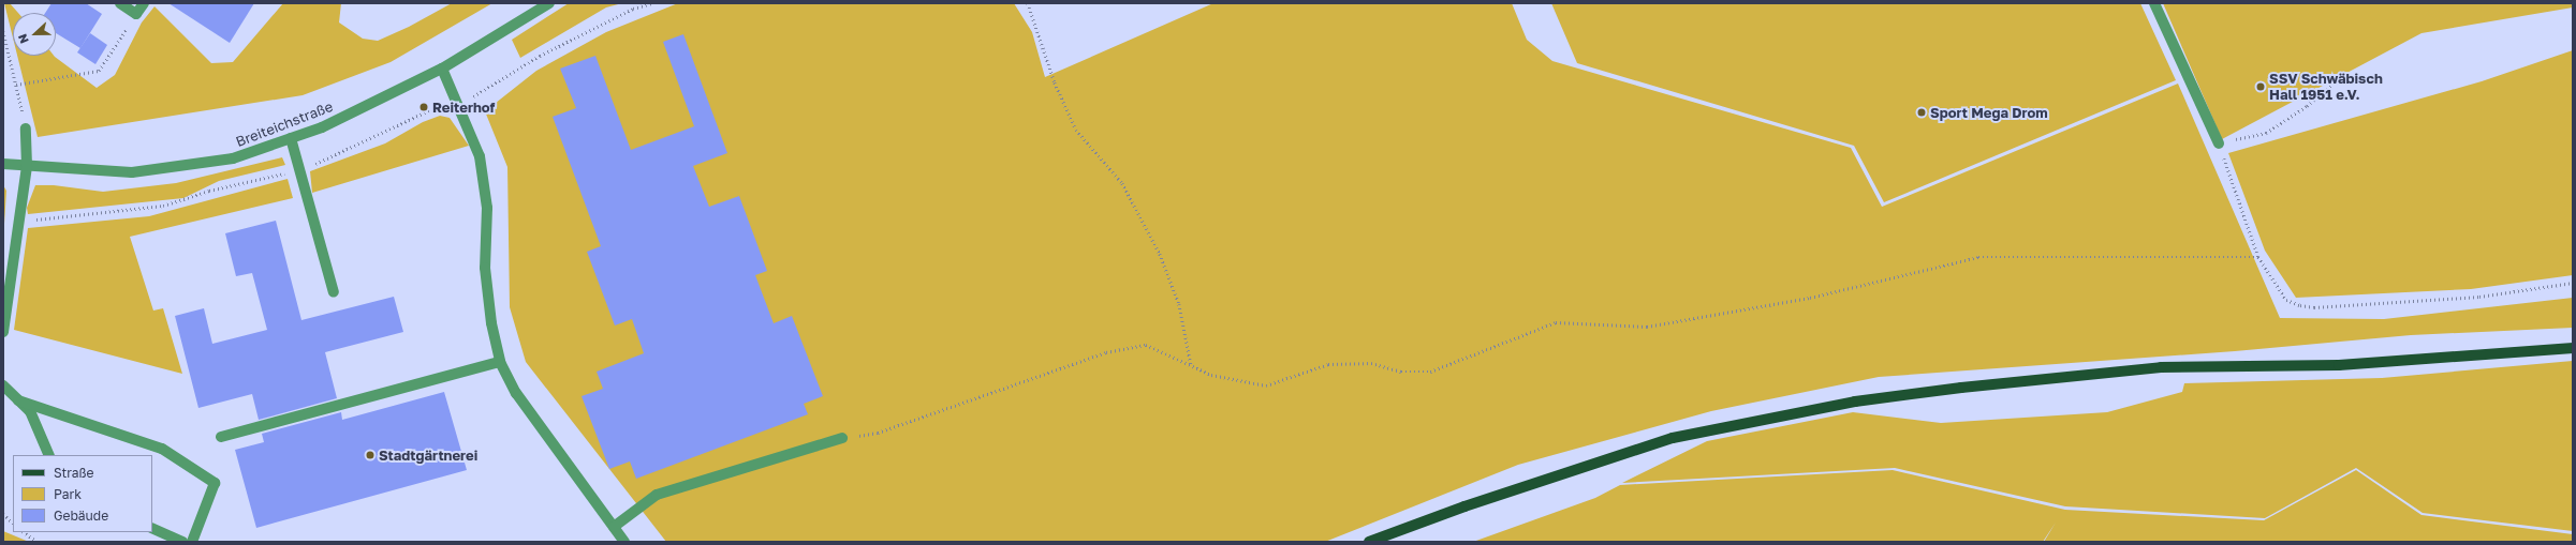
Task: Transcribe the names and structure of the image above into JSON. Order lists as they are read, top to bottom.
{
  "streets": {
    "street": ["Breiteichstraße"]
  },
  "places": [
    "SSV Schwäbisch Hall 1951 e.V.",
    "Reiterhof",
    "Sport Mega Drom",
    "Stadtgärtnerei"
  ],
  "legend": ["Straße", "Park", "Gebäude"],
  "north": "left"
}
